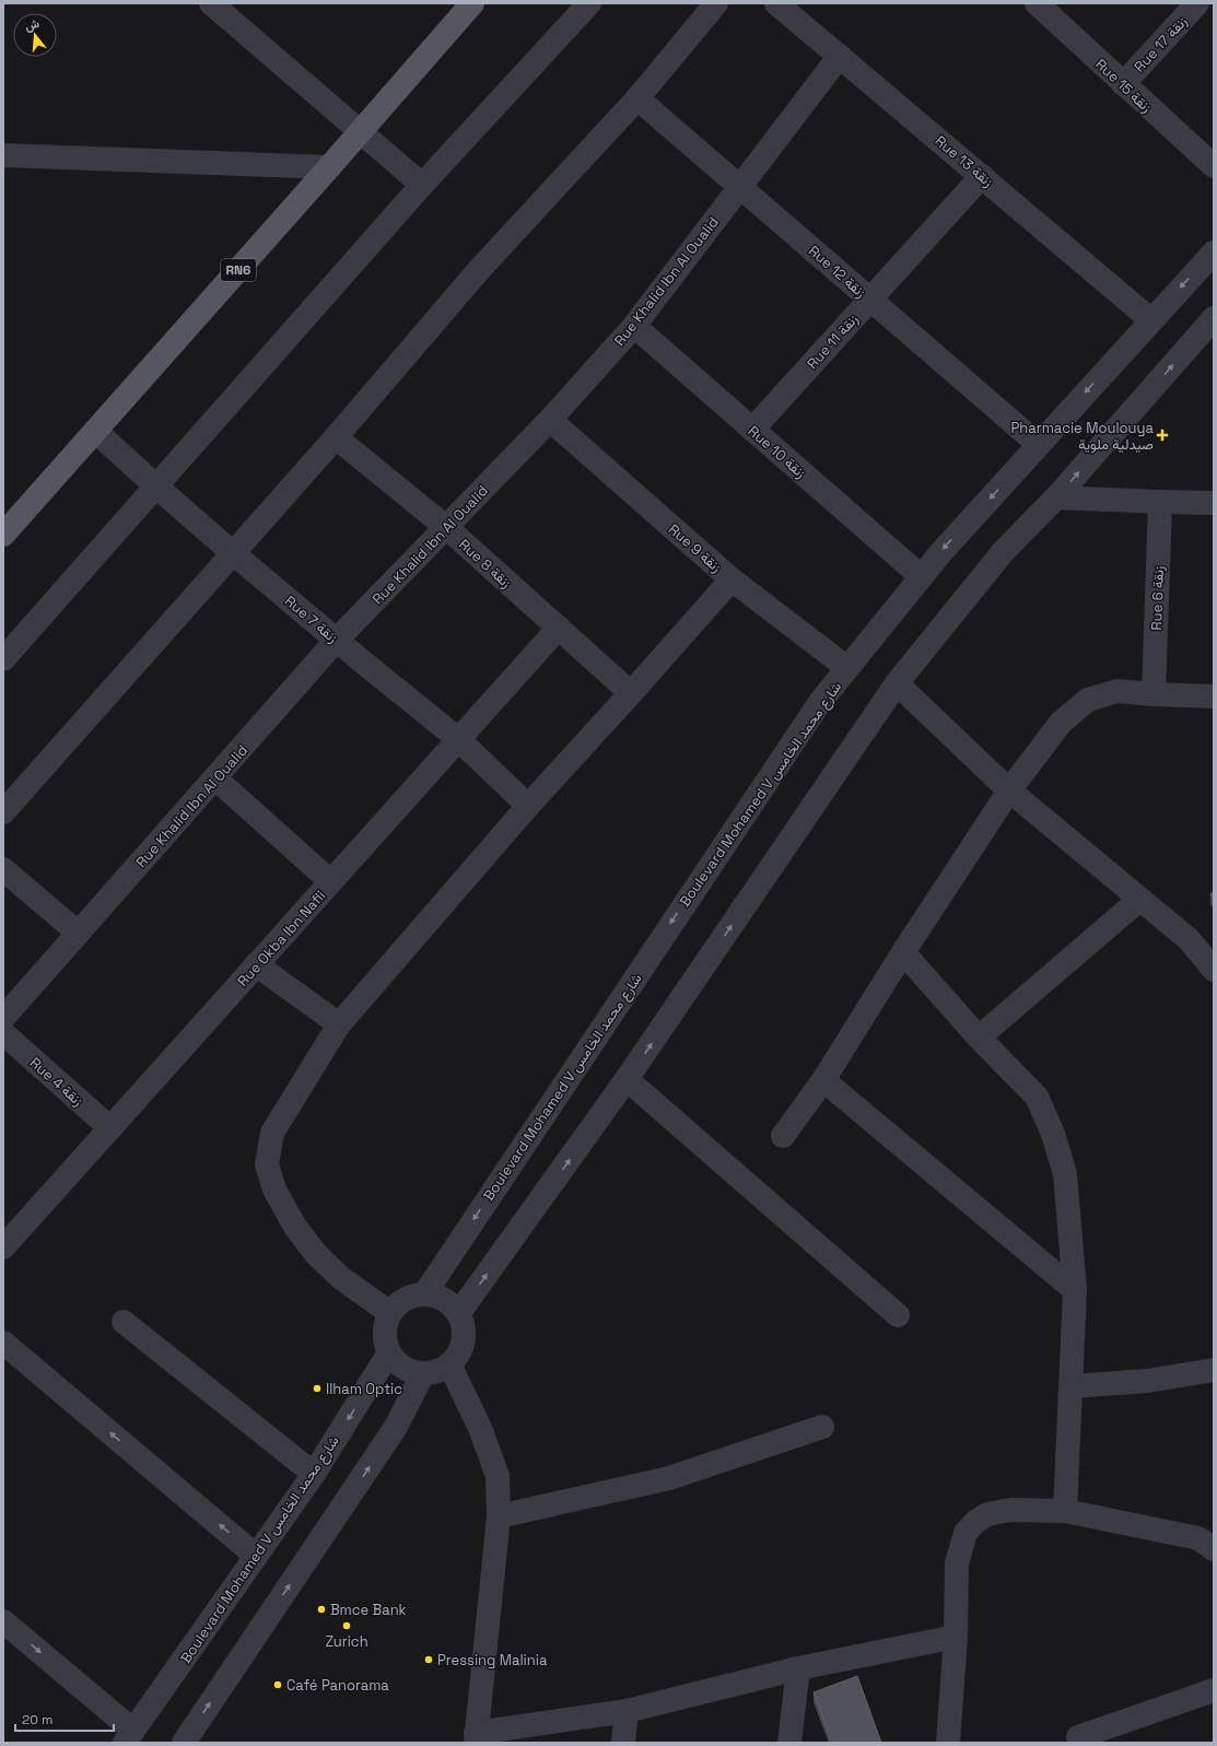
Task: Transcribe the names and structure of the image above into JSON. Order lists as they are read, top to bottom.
{
  "streets": {
    "main road": ["RN6"],
    "street": [
      "Rue 17 زنقة",
      "Rue 15 زنقة",
      "Rue 13 زنقة",
      "Rue 12 زنقة",
      "Rue Khalid Ibn Al Oualid",
      "Rue 11 زنقة",
      "Rue 10 زنقة",
      "Rue 9 زنقة",
      "Rue 8 زنقة",
      "Rue 6 زنقة",
      "Rue 7 زنقة",
      "Boulevard Mohamed V شارع محمد الخامس",
      "Rue Okba Ibn Nafii",
      "Rue 4 زنقة"
    ]
  },
  "crossings": [
    ["Rue 17 زنقة", "Rue 15 زنقة"],
    ["Rue 13 زنقة", "Rue Khalid Ibn Al Oualid"],
    ["Rue 13 زنقة", "Rue 11 زنقة"],
    ["Rue 13 زنقة", "Boulevard Mohamed V شارع محمد الخامس"],
    ["RN6", "Rue 7 زنقة"],
    ["Rue 12 زنقة", "Rue Khalid Ibn Al Oualid"],
    ["Rue 12 زنقة", "Rue 11 زنقة"],
    ["Rue 12 زنقة", "Boulevard Mohamed V شارع محمد الخامس"],
    ["Rue Khalid Ibn Al Oualid", "Rue 10 زنقة"],
    ["Rue Khalid Ibn Al Oualid", "Rue 9 زنقة"],
    ["Rue Khalid Ibn Al Oualid", "Rue 8 زنقة"],
    ["Rue Khalid Ibn Al Oualid", "Rue 7 زنقة"],
    ["Rue 11 زنقة", "Rue 10 زنقة"],
    ["Rue 10 زنقة", "Boulevard Mohamed V شارع محمد الخامس"],
    ["Rue 9 زنقة", "Boulevard Mohamed V شارع محمد الخامس"],
    ["Rue 8 زنقة", "Rue Okba Ibn Nafii"],
    ["Rue 7 زنقة", "Rue Okba Ibn Nafii"],
    ["Rue Okba Ibn Nafii", "Rue 4 زنقة"]
  ],
  "places": {
    "health": ["Pharmacie Moulouya صيدلية ملوية"],
    "other": [
      "Ilham Optic",
      "Bmce Bank",
      "Zurich",
      "Pressing Malinia",
      "Café Panorama"
    ]
  },
  "scale_bar": "20 m",
  "north": "top"
}
